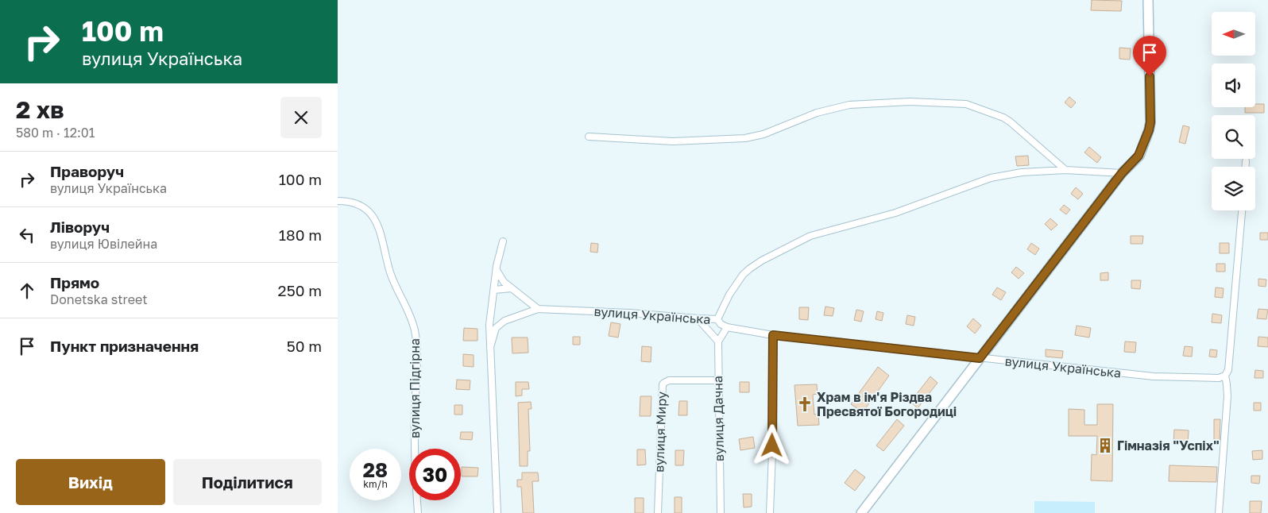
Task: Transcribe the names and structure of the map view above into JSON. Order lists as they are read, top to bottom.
{
  "streets": {
    "street": [
      "вулиця Українська",
      "вулиця Підгірна",
      "вулиця Дачна",
      "вулиця Миру"
    ]
  },
  "crossings": [
    ["вулиця Дачна", "вулиця Миру"]
  ],
  "places": {
    "church": ["Храм в ім'я Різдва Пресвятої Богородиці"],
    "building": ["Гімназія \"Успіх\""]
  },
  "north": "left",
  "page": {
    "turn": ["100 m", "вулиця Українська"],
    "heading": ["2 хв", "580 m · 12:01"],
    "list": [
      {
        "name": "Праворуч",
        "note": "вулиця Українська",
        "value": "100 m"
      },
      {
        "name": "Ліворуч",
        "note": "вулиця Ювілейна",
        "value": "180 m"
      },
      {
        "name": "Прямо",
        "note": "Donetska street",
        "value": "250 m"
      },
      {
        "name": "Пункт призначення",
        "value": "50 m"
      }
    ],
    "speed": "28 km/h",
    "limit": "30",
    "buttons": ["Вихід", "Поділитися"]
  }
}
